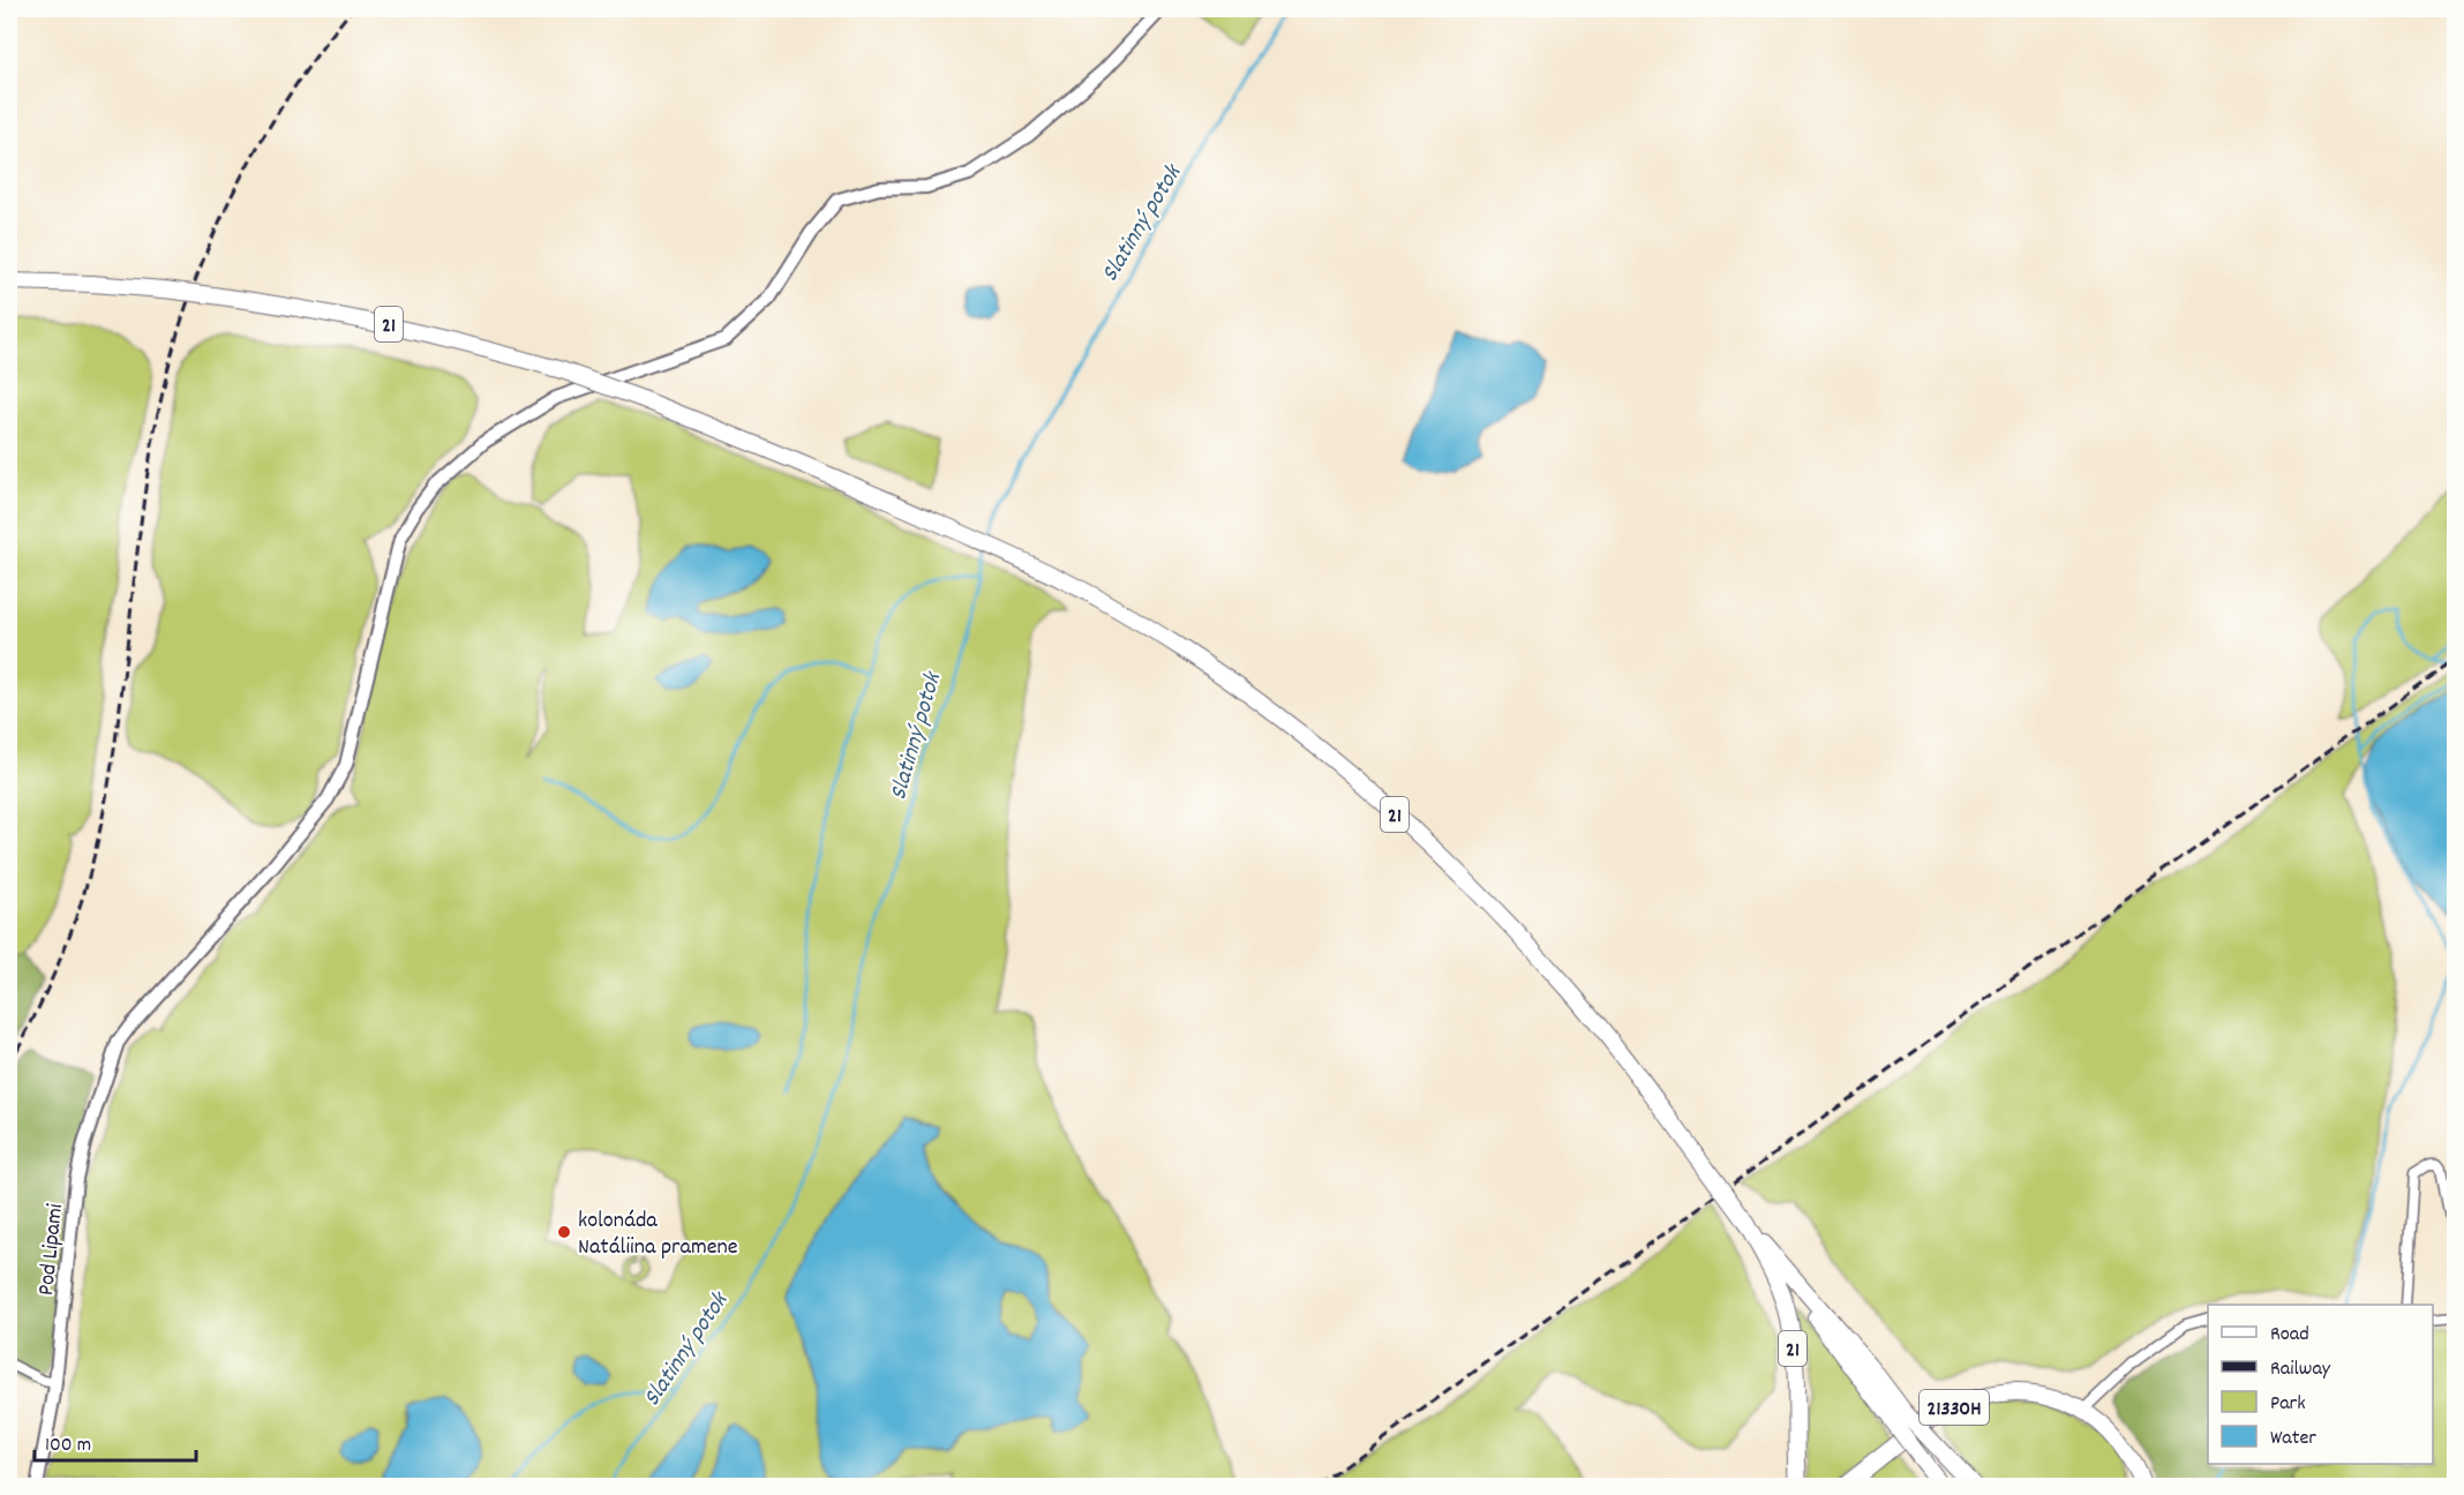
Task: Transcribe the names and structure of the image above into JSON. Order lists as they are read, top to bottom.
{
  "streets": {
    "main road": ["21", "21330H"],
    "street": ["Pod Lipami"]
  },
  "water": ["Slatinný potok"],
  "places": ["kolonáda Natáliina pramene"],
  "legend": [
    "Road",
    "Railway",
    "Park",
    "Water"
  ],
  "scale_bar": "100 m"
}
